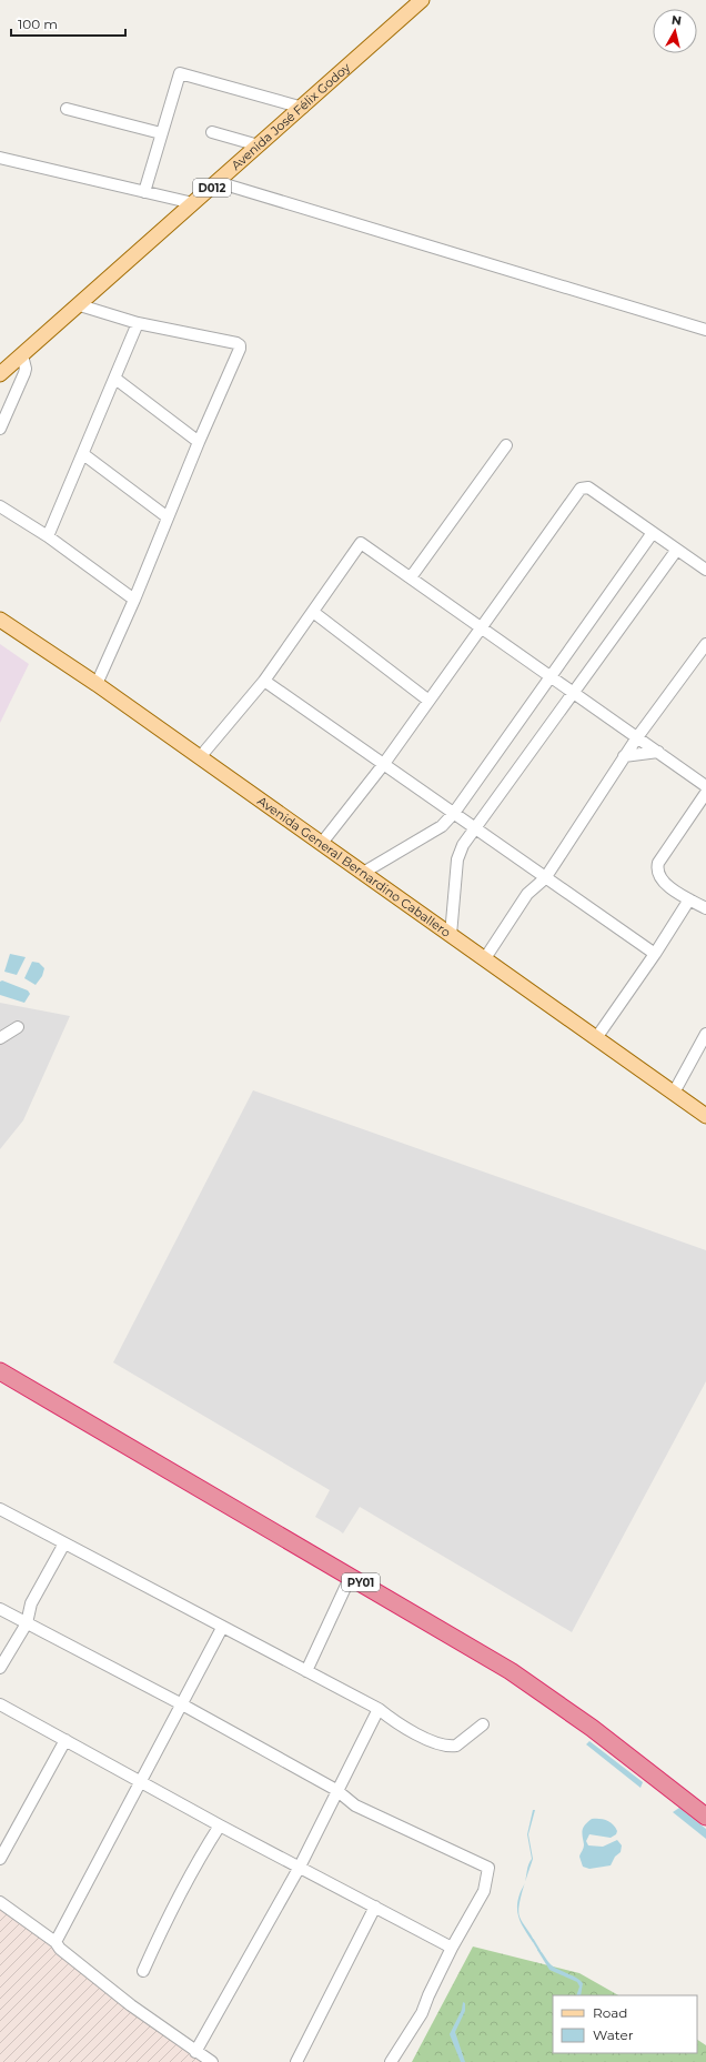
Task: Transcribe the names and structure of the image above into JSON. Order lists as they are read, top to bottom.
{
  "streets": {
    "highway": ["PY01"],
    "main road": ["Avenida José Félix Godoy", "D012", "Avenida General Bernardino Caballero"]
  },
  "legend": ["Road", "Water"],
  "scale_bar": "100 m",
  "north": "top"
}
